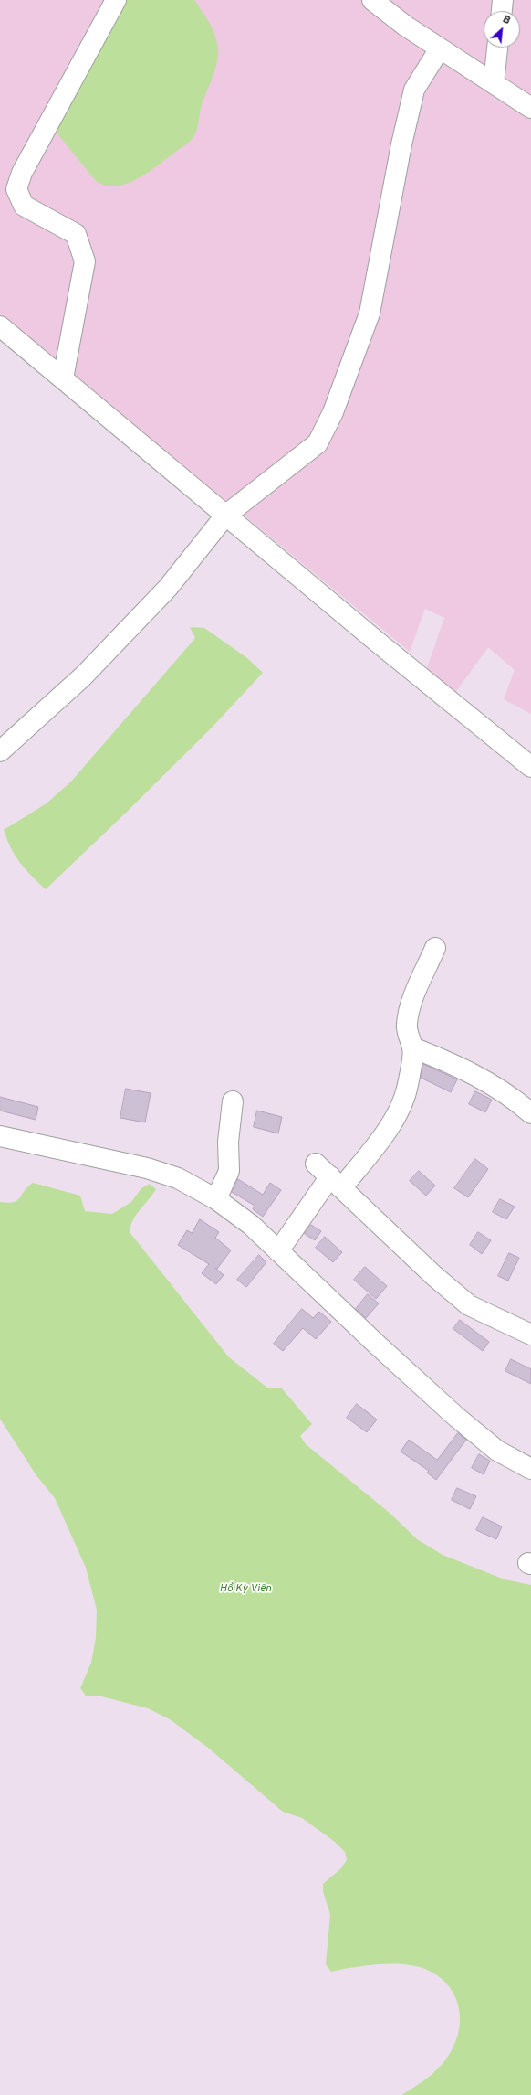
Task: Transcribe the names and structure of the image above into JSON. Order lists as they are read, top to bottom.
{
  "water": ["Hồ Kỳ Viên"],
  "north": "top right"
}
